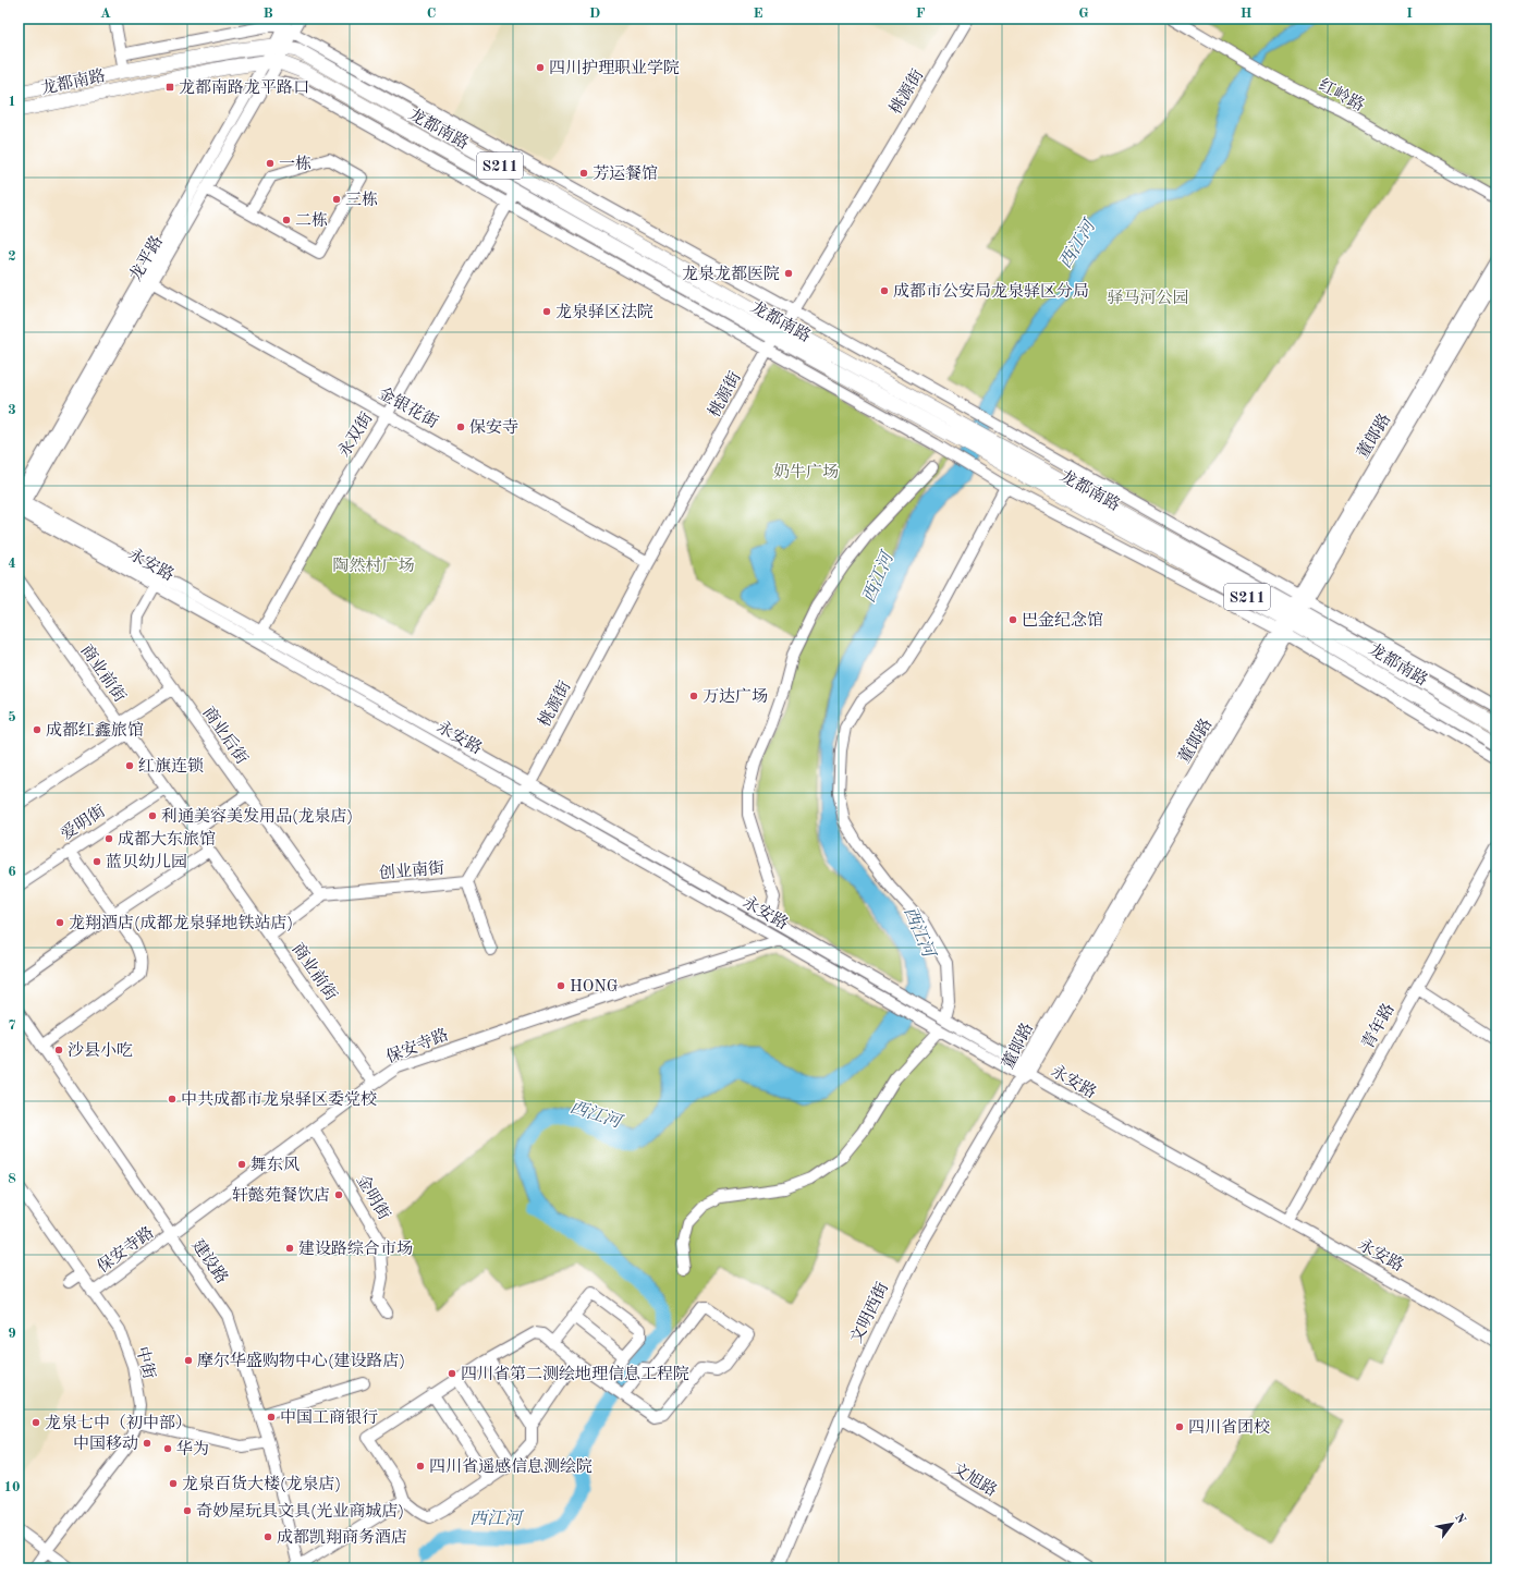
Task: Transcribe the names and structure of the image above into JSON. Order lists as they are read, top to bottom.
{
  "streets": {
    "main road": ["龙都南路", "S211"],
    "street": [
      "桃源街",
      "红岭路",
      "龙平路",
      "金银花街",
      "永双街",
      "董郞路",
      "永安路",
      "商业前街",
      "商业后街",
      "爱明街",
      "创业南街",
      "青年路",
      "保安寺路",
      "金明街",
      "建设路",
      "文明西街",
      "中街",
      "文旭路"
    ]
  },
  "crossings": [
    ["龙都南路", "桃源街"],
    ["龙都南路", "龙平路"],
    ["龙都南路", "永双街"],
    ["龙都南路", "董郞路"],
    ["桃源街", "金银花街"],
    ["桃源街", "永安路"],
    ["桃源街", "创业南街"],
    ["龙平路", "金银花街"],
    ["龙平路", "永安路"],
    ["金银花街", "永双街"],
    ["永双街", "永安路"],
    ["董郞路", "永安路"],
    ["董郞路", "文明西街"],
    ["永安路", "商业后街"],
    ["永安路", "创业南街"],
    ["永安路", "青年路"],
    ["永安路", "保安寺路"],
    ["永安路", "文明西街"],
    ["商业前街", "爱明街"],
    ["商业前街", "创业南街"],
    ["商业前街", "保安寺路"],
    ["商业后街", "创业南街"],
    ["保安寺路", "金明街"],
    ["保安寺路", "建设路"],
    ["保安寺路", "中街"],
    ["文明西街", "文旭路"]
  ],
  "water": ["西江河"],
  "parks": ["驿马河公园", "奶牛广场", "陶然村广场"],
  "places": {
    "other": [
      "四川护理职业学院",
      "一栋",
      "芳运餐馆",
      "三栋",
      "二栋",
      "龙泉龙都医院",
      "成都市公安局龙泉驿区分局",
      "龙泉驿区法院",
      "保安寺",
      "巴金纪念馆",
      "万达广场",
      "成都红鑫旅馆",
      "红旗连锁",
      "利通美容美发用品(龙泉店)",
      "成都大东旅馆",
      "蓝贝幼儿园",
      "龙翔酒店(成都龙泉驿地铁站店)",
      "HONG",
      "沙县小吃",
      "中共成都市龙泉驿区委党校",
      "舞东风",
      "轩懿苑餐饮店",
      "建设路综合市场",
      "摩尔华盛购物中心(建设路店)",
      "四川省第二测绘地理信息工程院",
      "中国工商银行",
      "龙泉七中（初中部）",
      "四川省团校",
      "中国移动",
      "华为",
      "四川省遥感信息测绘院",
      "龙泉百货大楼(龙泉店)",
      "奇妙屋玩具文具(光业商城店)",
      "成都凯翔商务酒店"
    ],
    "transit": ["龙都南路龙平路口"]
  },
  "north": "top right",
  "grid": {
    "columns": [
      "A",
      "B",
      "C",
      "D",
      "E",
      "F",
      "G",
      "H",
      "I"
    ],
    "rows": [
      "1",
      "2",
      "3",
      "4",
      "5",
      "6",
      "7",
      "8",
      "9",
      "10"
    ]
  }
}
